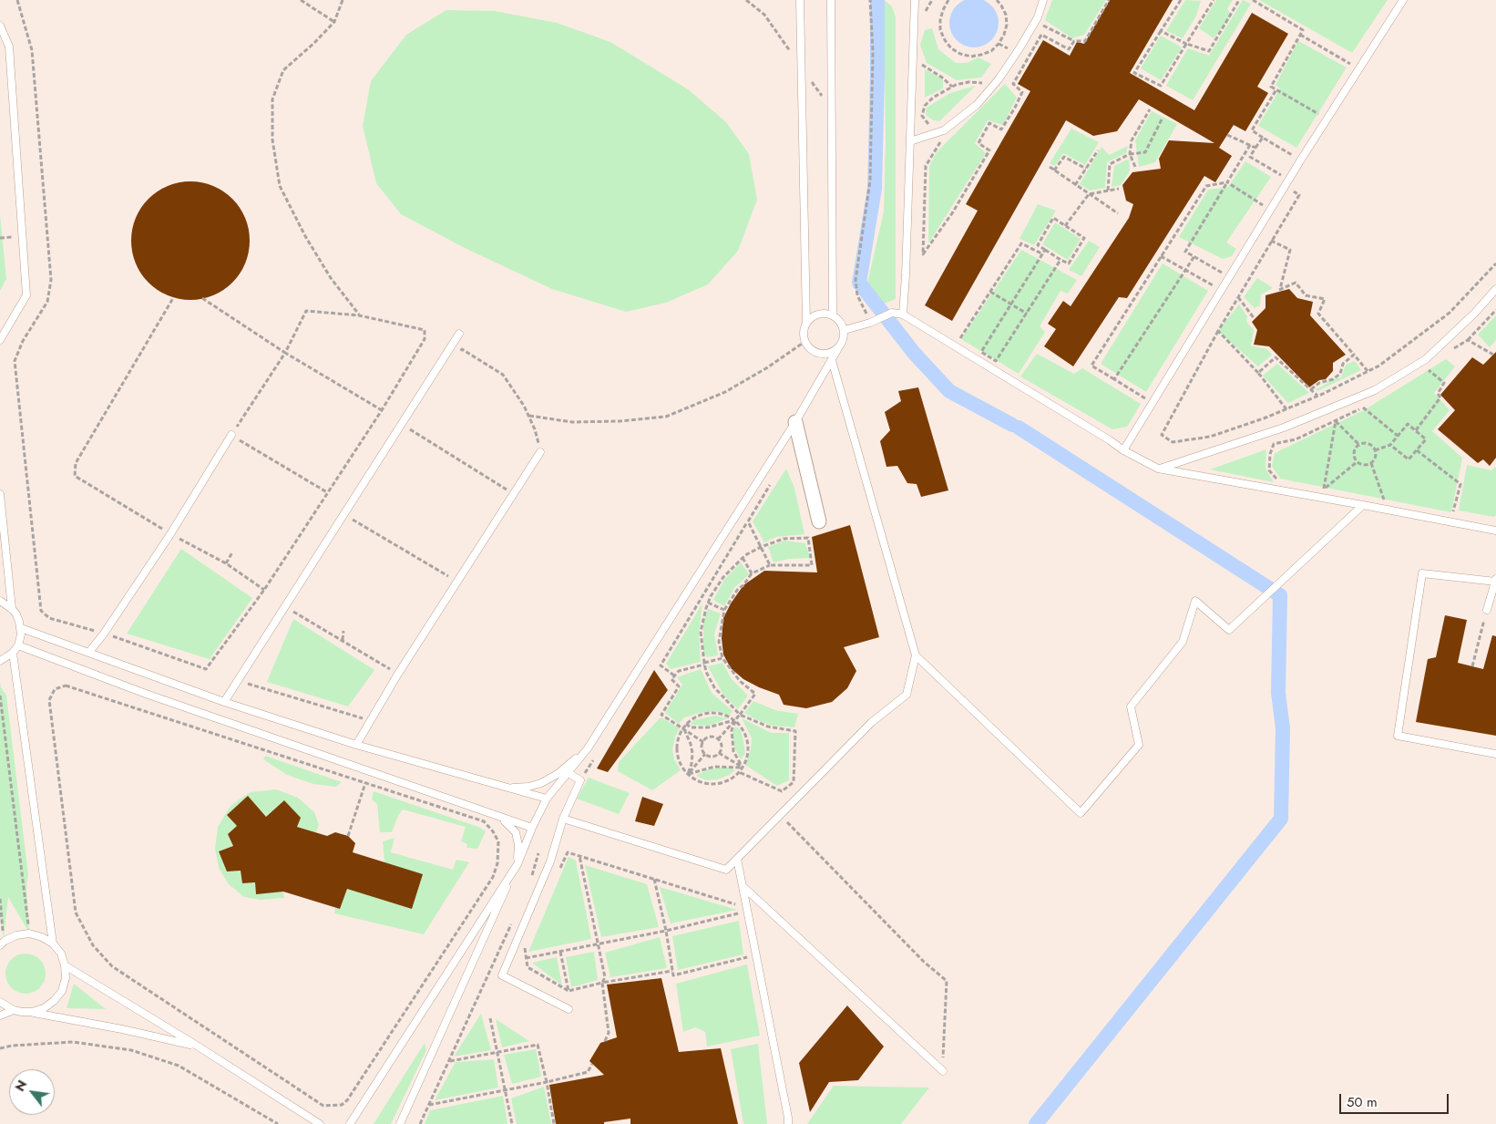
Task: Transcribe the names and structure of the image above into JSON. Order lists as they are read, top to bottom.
{
  "scale_bar": "50 m",
  "north": "top left"
}
